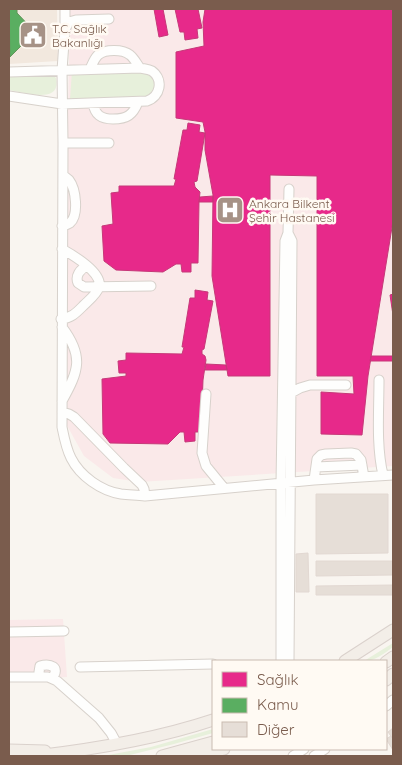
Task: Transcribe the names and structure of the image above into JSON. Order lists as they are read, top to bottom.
{
  "places": {
    "public building": ["T.C. Sağlık Bakanlığı"],
    "hospital": ["Ankara Bilkent Şehir Hastanesi"]
  },
  "legend": ["Sağlık", "Kamu", "Diğer"]
}
